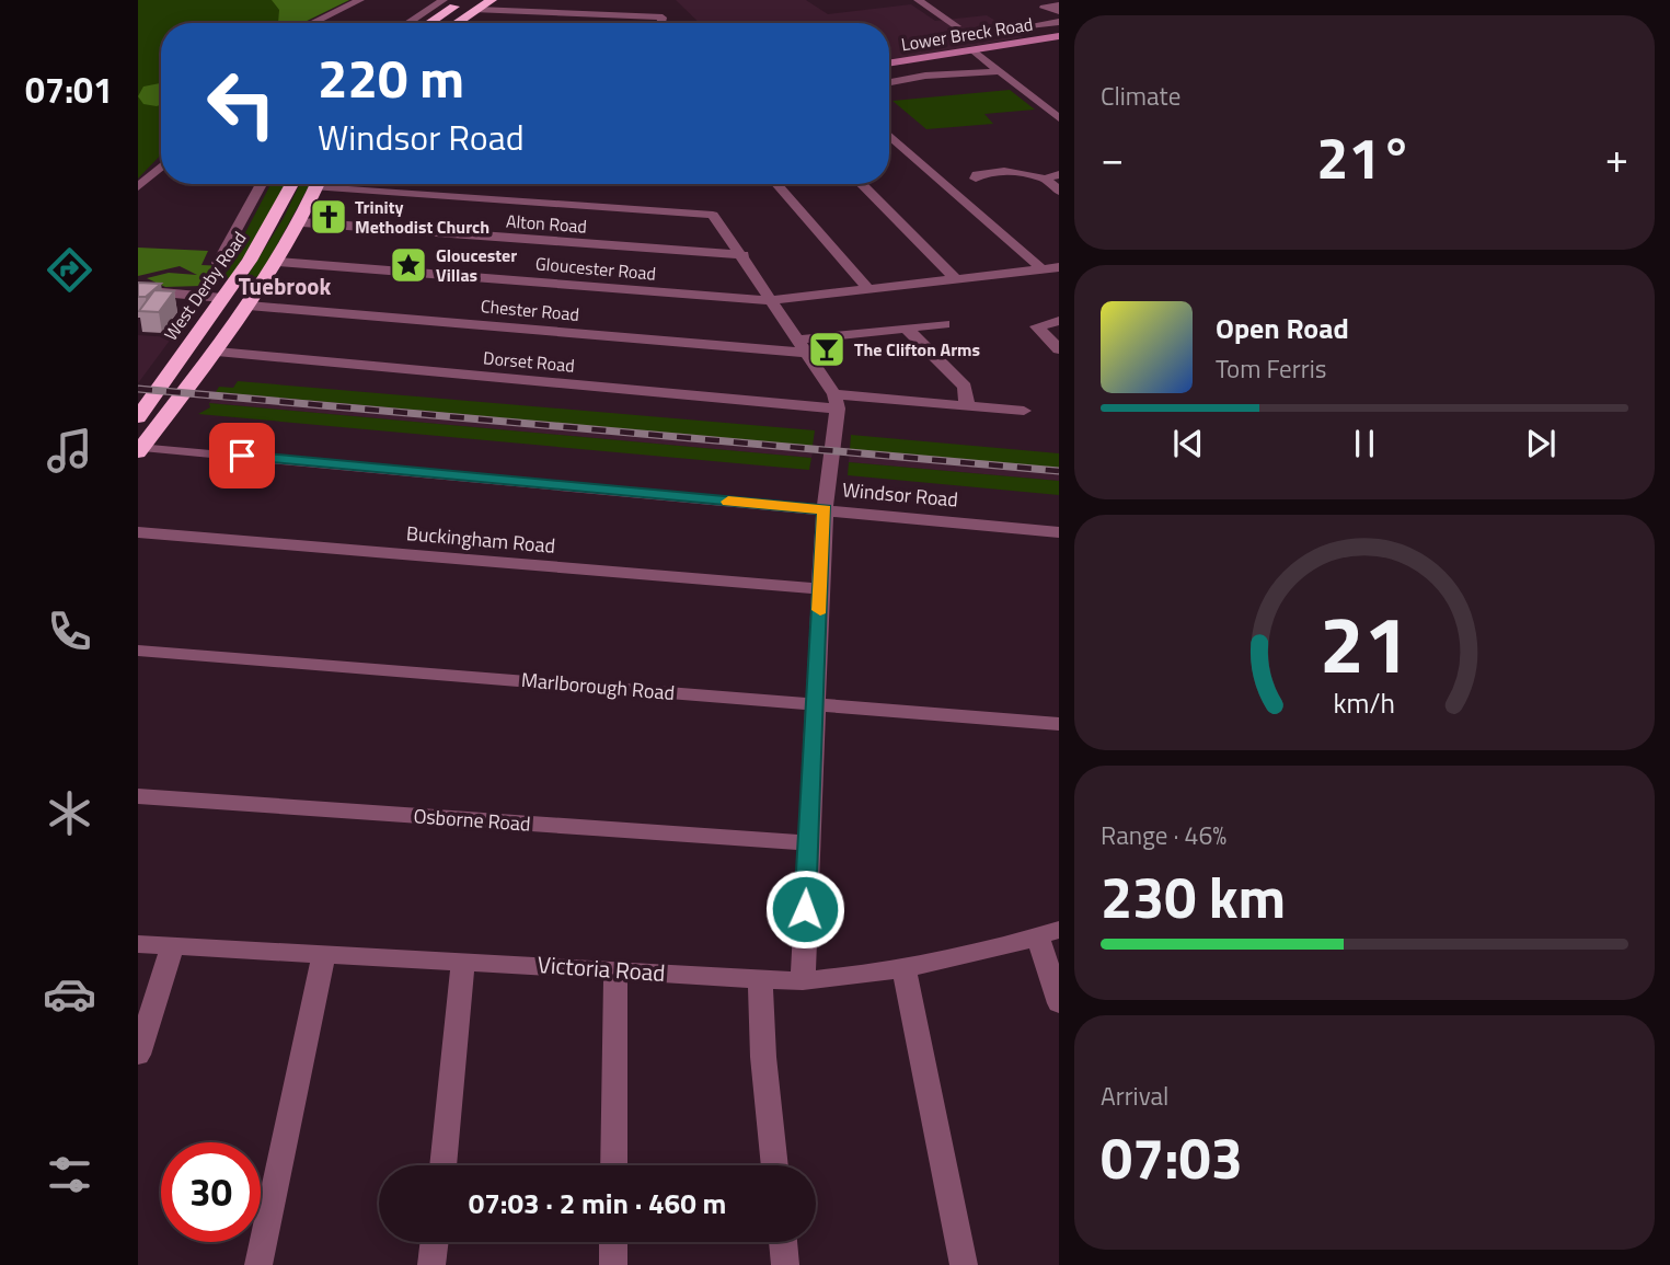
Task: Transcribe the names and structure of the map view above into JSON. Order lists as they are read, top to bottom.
{
  "streets": {
    "highway": ["West Derby Road"],
    "street": [
      "Lower Breck Road",
      "Alton Road",
      "Gloucester Road",
      "Chester Road",
      "Dorset Road",
      "Windsor Road",
      "Buckingham Road",
      "Marlborough Road",
      "Osborne Road",
      "Victoria Road"
    ]
  },
  "districts": ["Tuebrook"],
  "places": {
    "church": ["Trinity Methodist Church"],
    "place": ["Gloucester Villas"],
    "bar": ["The Clifton Arms"]
  },
  "page": {
    "tabs": "07:01",
    "tile": [
      "Climate",
      ["Range · 46%", "230 km"],
      ["Arrival", "07:03"]
    ],
    "turn": ["220 m", "Windsor Road"],
    "heat": ["−", "21°", "+"],
    "song": ["Open Road", "Tom Ferris"],
    "limit": "30",
    "trip": "07:03 · 2 min · 460 m",
    "gauge": ["21", "km/h"]
  }
}
